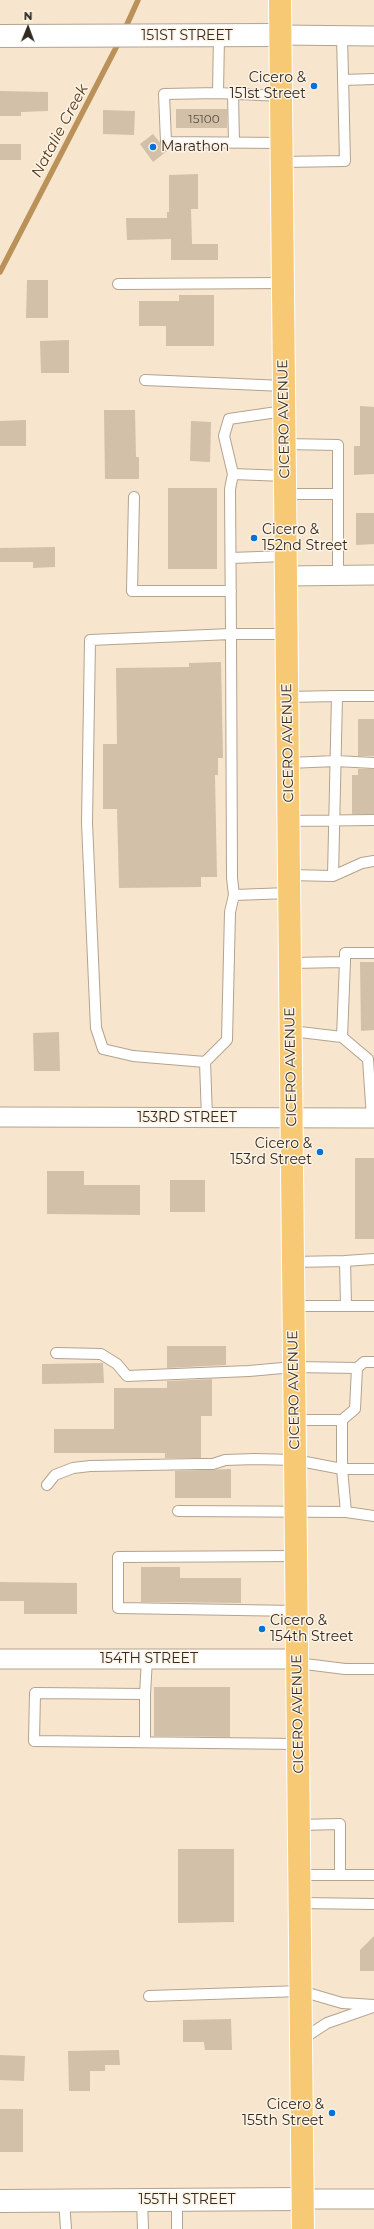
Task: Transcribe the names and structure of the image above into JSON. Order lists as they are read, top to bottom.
{
  "streets": {
    "main road": ["CICERO AVENUE"],
    "street": [
      "151ST STREET",
      "153RD STREET",
      "154TH STREET",
      "155TH STREET"
    ]
  },
  "crossings": [
    ["151ST STREET", "CICERO AVENUE"],
    ["CICERO AVENUE", "153RD STREET"],
    ["CICERO AVENUE", "154TH STREET"],
    ["CICERO AVENUE", "155TH STREET"]
  ],
  "water": ["Natalie Creek"],
  "places": [
    "Cicero & 151st Street",
    "Marathon",
    "Cicero & 152nd Street",
    "Cicero & 153rd Street",
    "Cicero & 154th Street",
    "Cicero & 155th Street"
  ],
  "house_numbers": ["15100"],
  "north": "top"
}
